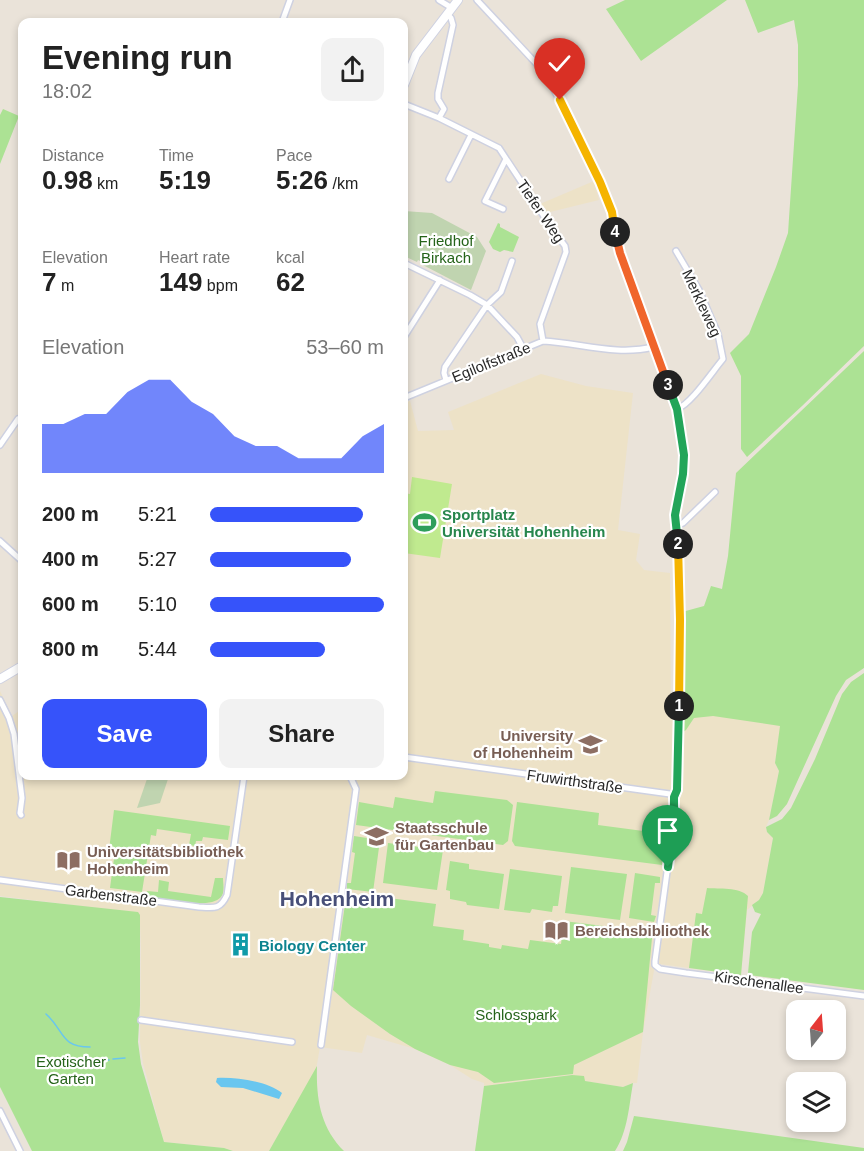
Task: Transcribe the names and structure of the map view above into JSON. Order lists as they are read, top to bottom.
{
  "streets": {
    "street": [
      "Tiefer Weg",
      "Merkleweg",
      "Egilolfstraße",
      "Fruwirthstraße",
      "Garbenstraße",
      "Kirschenallee"
    ]
  },
  "crossings": [
    ["Tiefer Weg", "Egilolfstraße"],
    ["Fruwirthstraße", "Kirschenallee"]
  ],
  "districts": ["Hohenheim"],
  "parks": ["Friedhof Birkach", "Schlosspark", "Exotischer Garten"],
  "places": {
    "sports": ["Sportplatz Universität Hohenheim"],
    "school or university": ["University of Hohenheim", "Staatsschule für Gartenbau"],
    "library": ["Universitätsbibliothek Hohenheim", "Bereichsbibliothek"],
    "building": ["Biology Center"]
  },
  "north": "top",
  "page": {
    "heading": ["Evening run", "18:02"],
    "stats": [
      ["Distance", "0.98 km"],
      ["Time", "5:19"],
      ["Pace", "5:26 /km"],
      ["Elevation", "7 m"],
      ["Heart rate", "149 bpm"],
      ["kcal", "62"]
    ],
    "pins": [
      "4",
      "3",
      "2",
      "1"
    ],
    "chart": ["Elevation", "53–60 m"],
    "list": [
      {
        "name": "200 m",
        "note": "5:21"
      },
      {
        "name": "400 m",
        "note": "5:27"
      },
      {
        "name": "600 m",
        "note": "5:10"
      },
      {
        "name": "800 m",
        "note": "5:44"
      }
    ],
    "buttons": ["Save", "Share"]
  }
}
